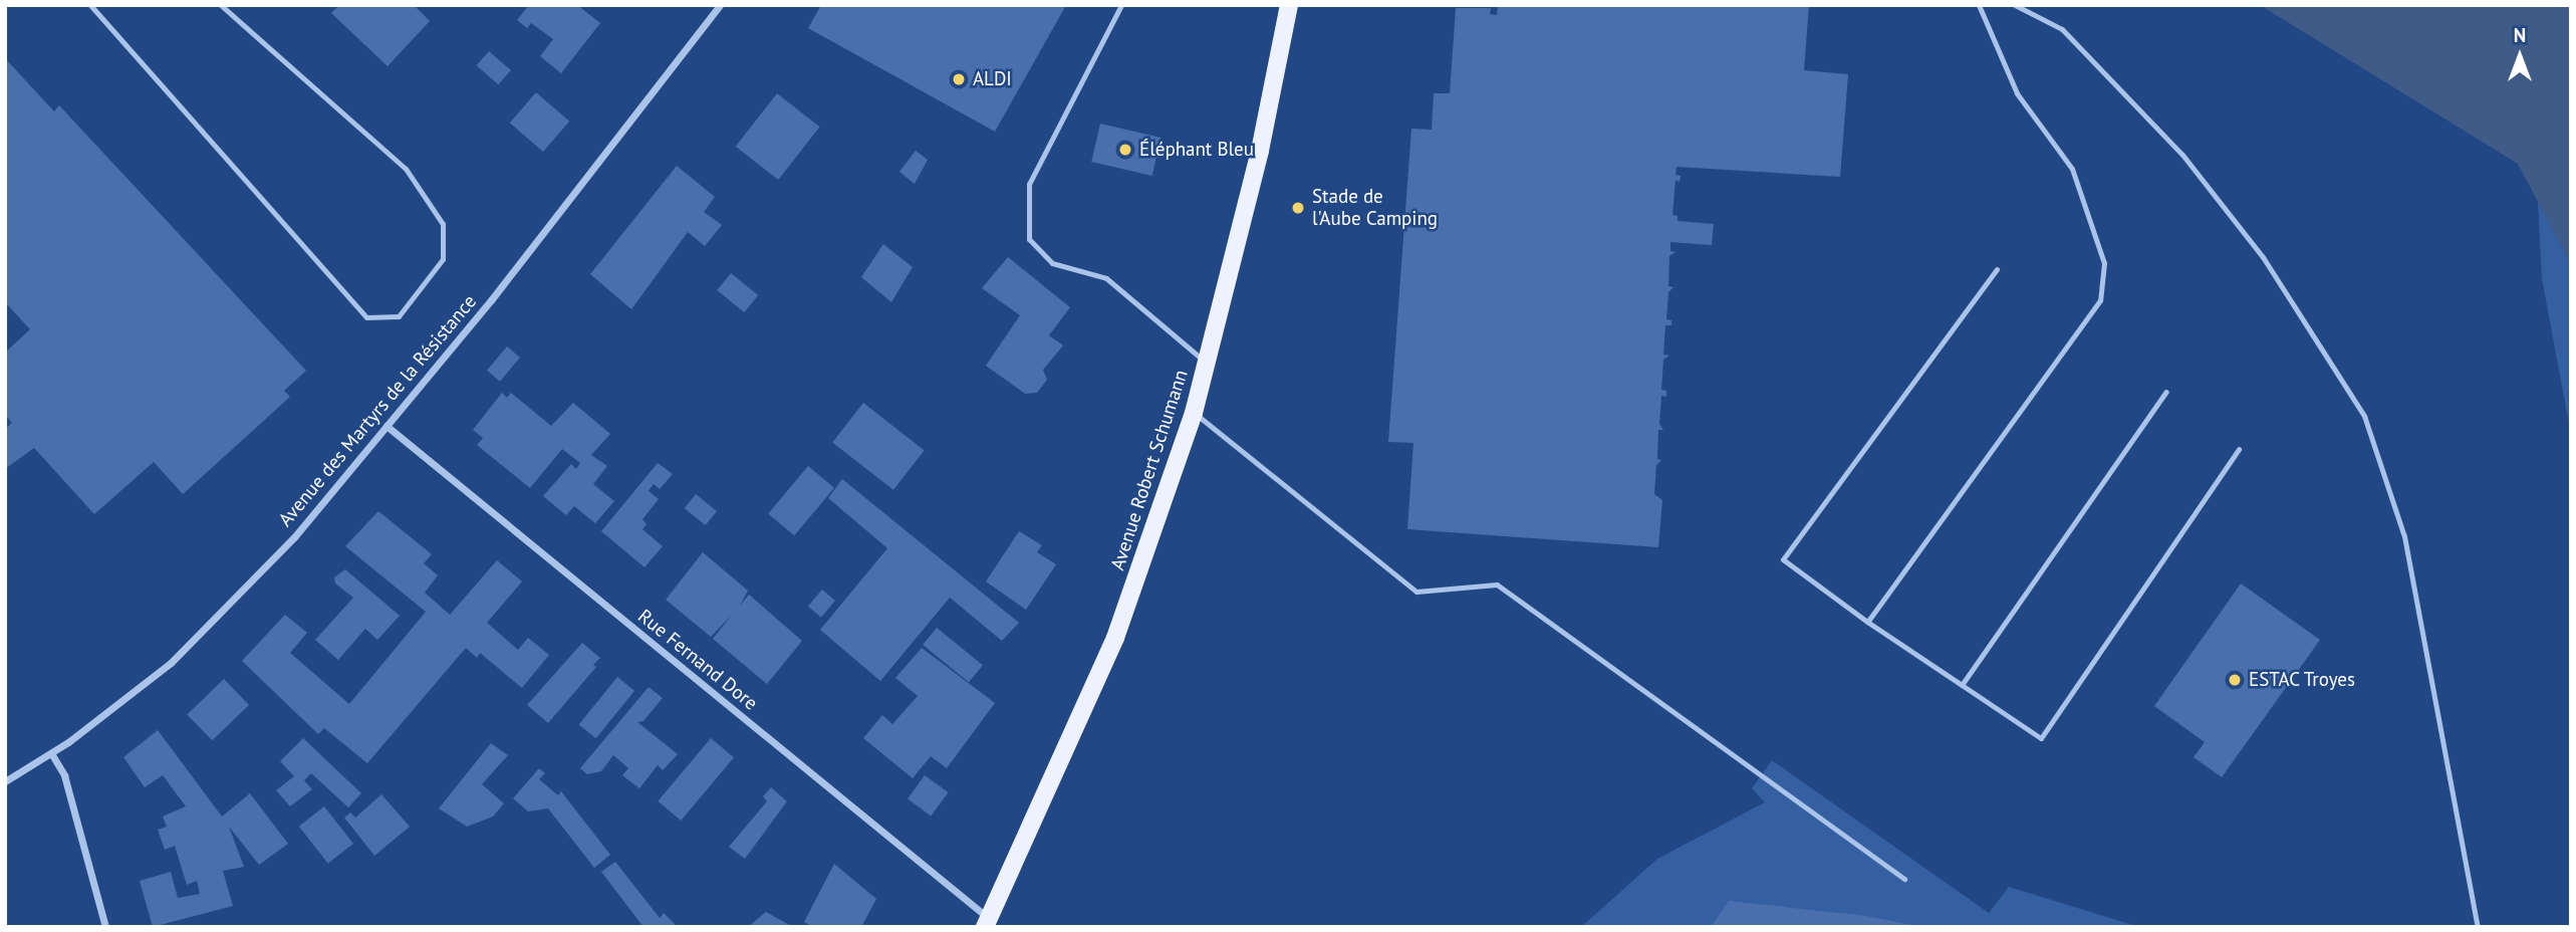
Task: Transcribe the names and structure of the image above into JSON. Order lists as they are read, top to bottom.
{
  "streets": {
    "main road": ["Avenue Robert Schumann"],
    "street": ["Avenue des Martyrs de la Résistance", "Rue Fernand Dore"]
  },
  "crossings": [
    ["Avenue des Martyrs de la Résistance", "Rue Fernand Dore"],
    ["Avenue Robert Schumann", "Rue Fernand Dore"]
  ],
  "places": [
    "ALDI",
    "Éléphant Bleu",
    "Stade de l'Aube Camping",
    "ESTAC Troyes"
  ],
  "north": "top"
}
